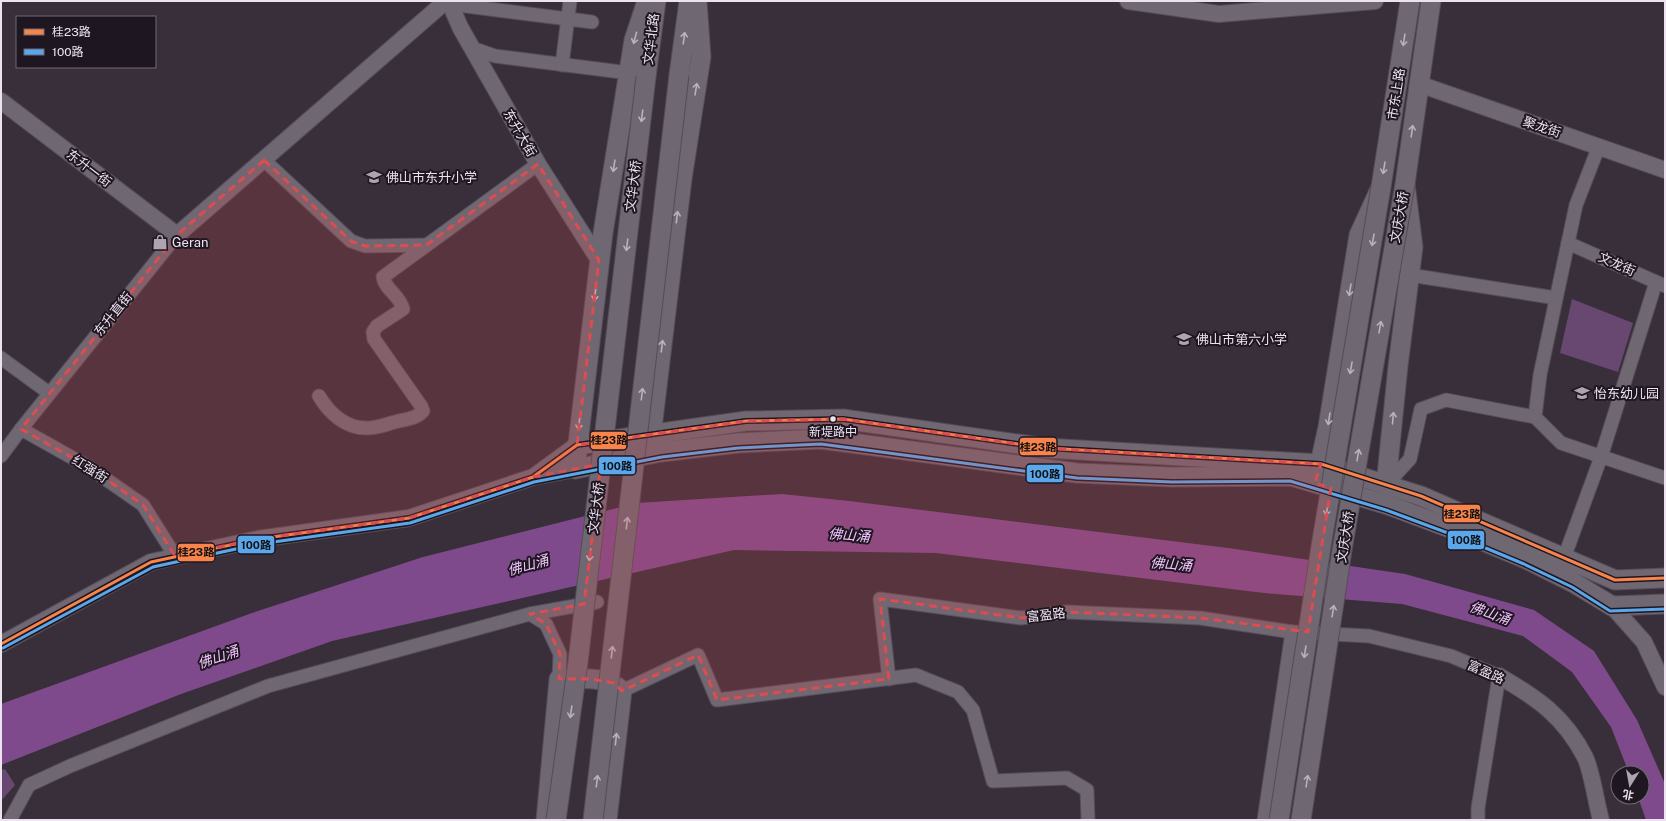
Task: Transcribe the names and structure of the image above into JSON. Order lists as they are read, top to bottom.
{
  "streets": {
    "main road": [
      "文华北路",
      "市东上路",
      "文华大桥",
      "文庆大桥"
    ],
    "street": [
      "聚龙街",
      "东升大街",
      "东升一街",
      "文龙街",
      "东升直街",
      "红强街",
      "富盈路"
    ]
  },
  "crossings": [
    ["文华北路", "文华大桥"],
    ["市东上路", "聚龙街"],
    ["市东上路", "文庆大桥"],
    ["东升一街", "东升直街"]
  ],
  "water": ["佛山涌"],
  "places": {
    "school or university": ["佛山市东升小学", "佛山市第六小学", "怡东幼儿园"],
    "shop": ["Geran"],
    "other": ["新堤路中"]
  },
  "lines": ["transit line 桂23路", "transit line 100路"],
  "legend": ["桂23路", "100路"],
  "north": "bottom"
}
